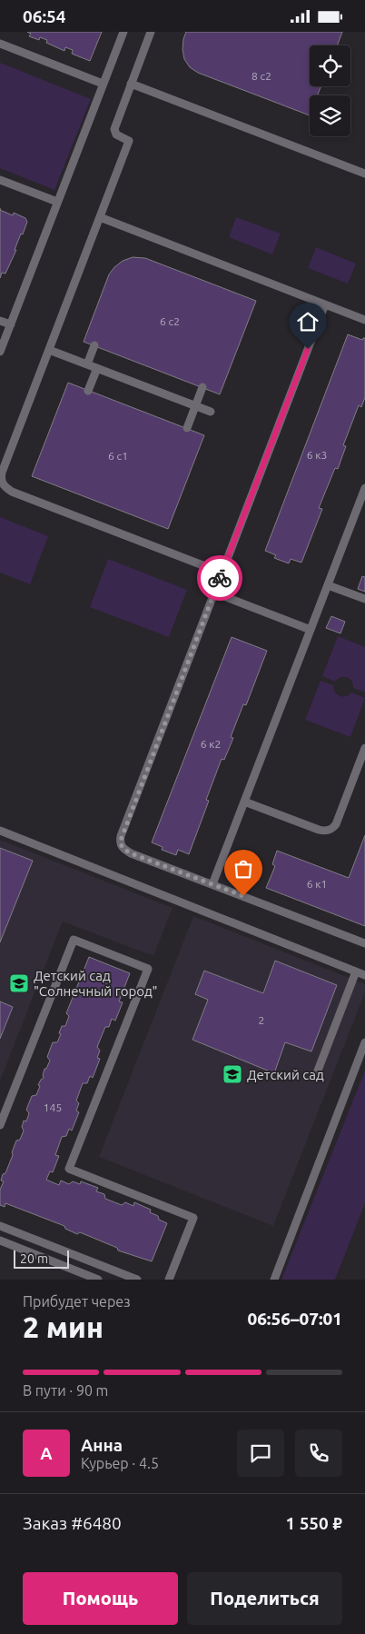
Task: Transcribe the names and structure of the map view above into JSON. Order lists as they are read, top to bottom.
{
  "places": {
    "school or university": ["Детский сад \"Солнечный город\"", "Детский сад"]
  },
  "house_numbers": [
    "8 с2",
    "6 с2",
    "6 к3",
    "6 с1",
    "6 к2",
    "6 к1",
    "2",
    "145"
  ],
  "scale_bar": "20 m",
  "page": {
    "status": "06:54",
    "scale": "20 m",
    "heading": ["2 мин", "Прибудет через", "06:56–07:01"],
    "panel": [
      "Анна",
      "Курьер · 4.5",
      "Заказ #6480",
      "1 550 ₽"
    ],
    "bar": "В пути · 90 m",
    "round": "А",
    "buttons": ["Помощь", "Поделиться"]
  }
}
